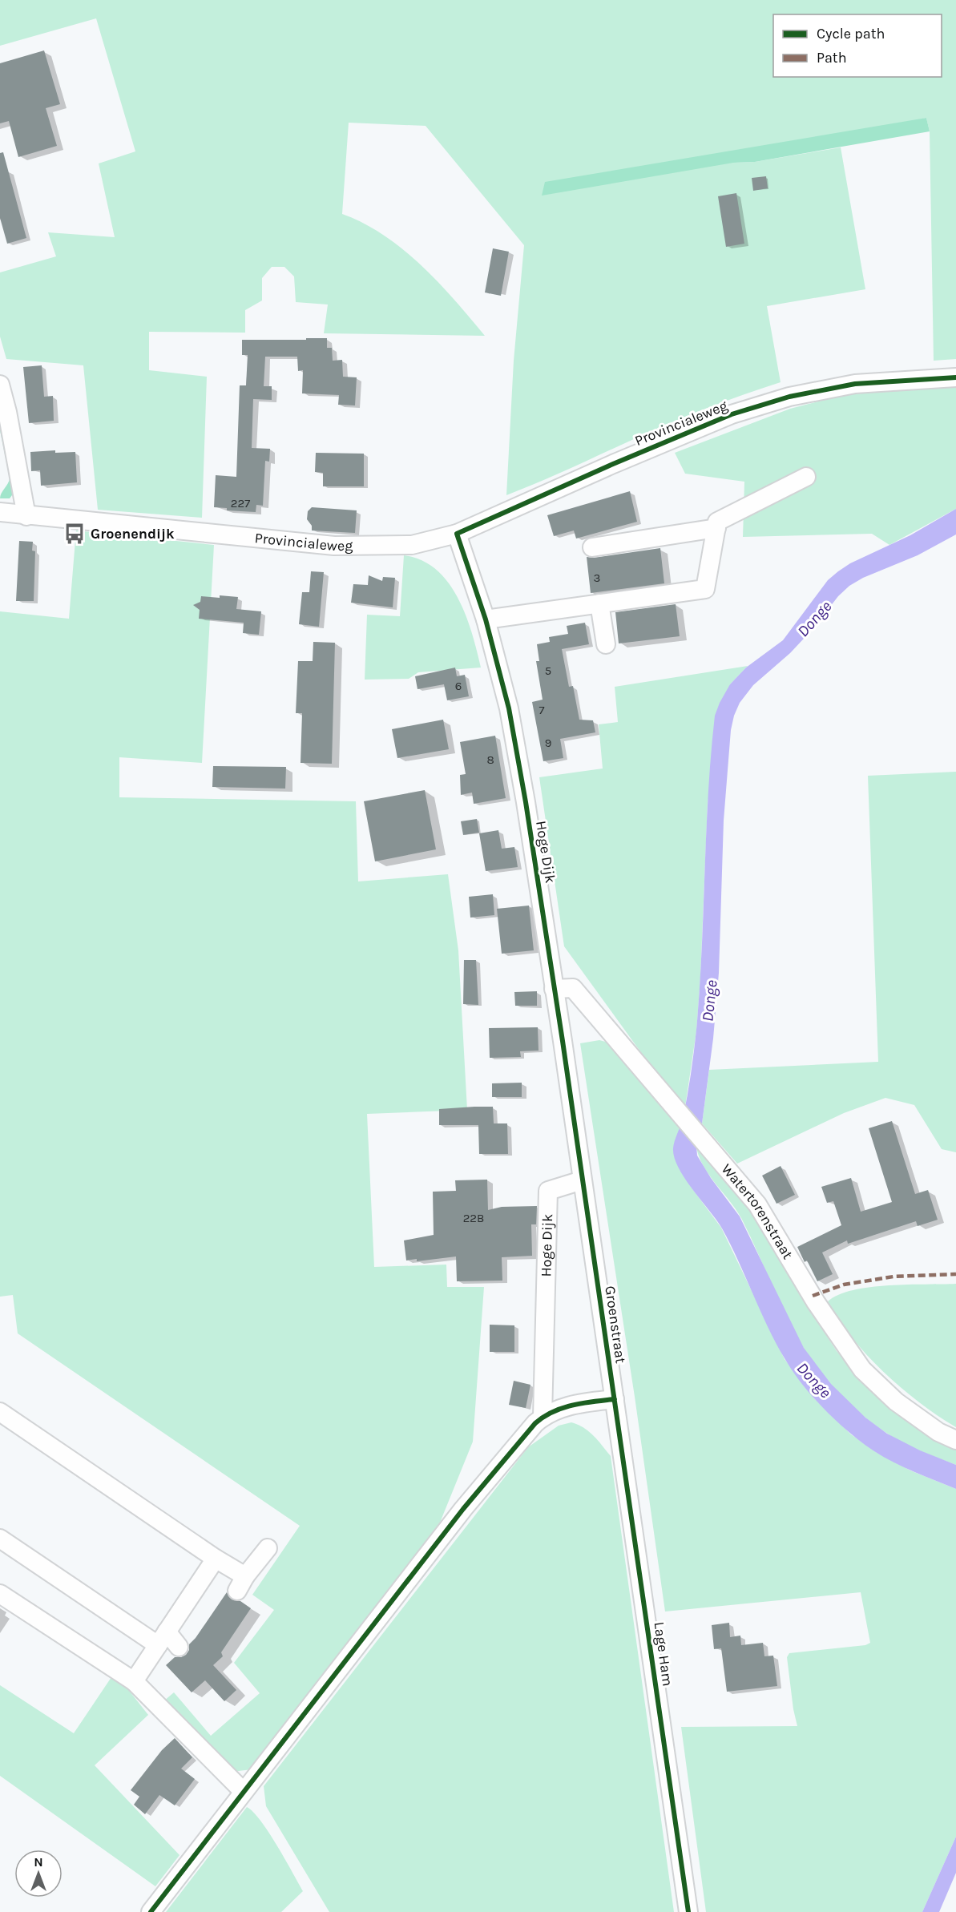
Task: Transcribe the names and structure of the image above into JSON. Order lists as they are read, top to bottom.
{
  "streets": {
    "street": [
      "Provincialeweg",
      "Hoge Dijk",
      "Watertorenstraat",
      "Groenstraat",
      "Lage Ham"
    ]
  },
  "crossings": [
    ["Provincialeweg", "Hoge Dijk"],
    ["Hoge Dijk", "Watertorenstraat"],
    ["Hoge Dijk", "Groenstraat"],
    ["Groenstraat", "Lage Ham"]
  ],
  "water": ["Donge"],
  "places": {
    "bus stop": ["Groenendijk"]
  },
  "house_numbers": [
    "227",
    "3",
    "5",
    "6",
    "7",
    "9",
    "8",
    "22B"
  ],
  "legend": ["Cycle path", "Path"],
  "north": "top"
}
